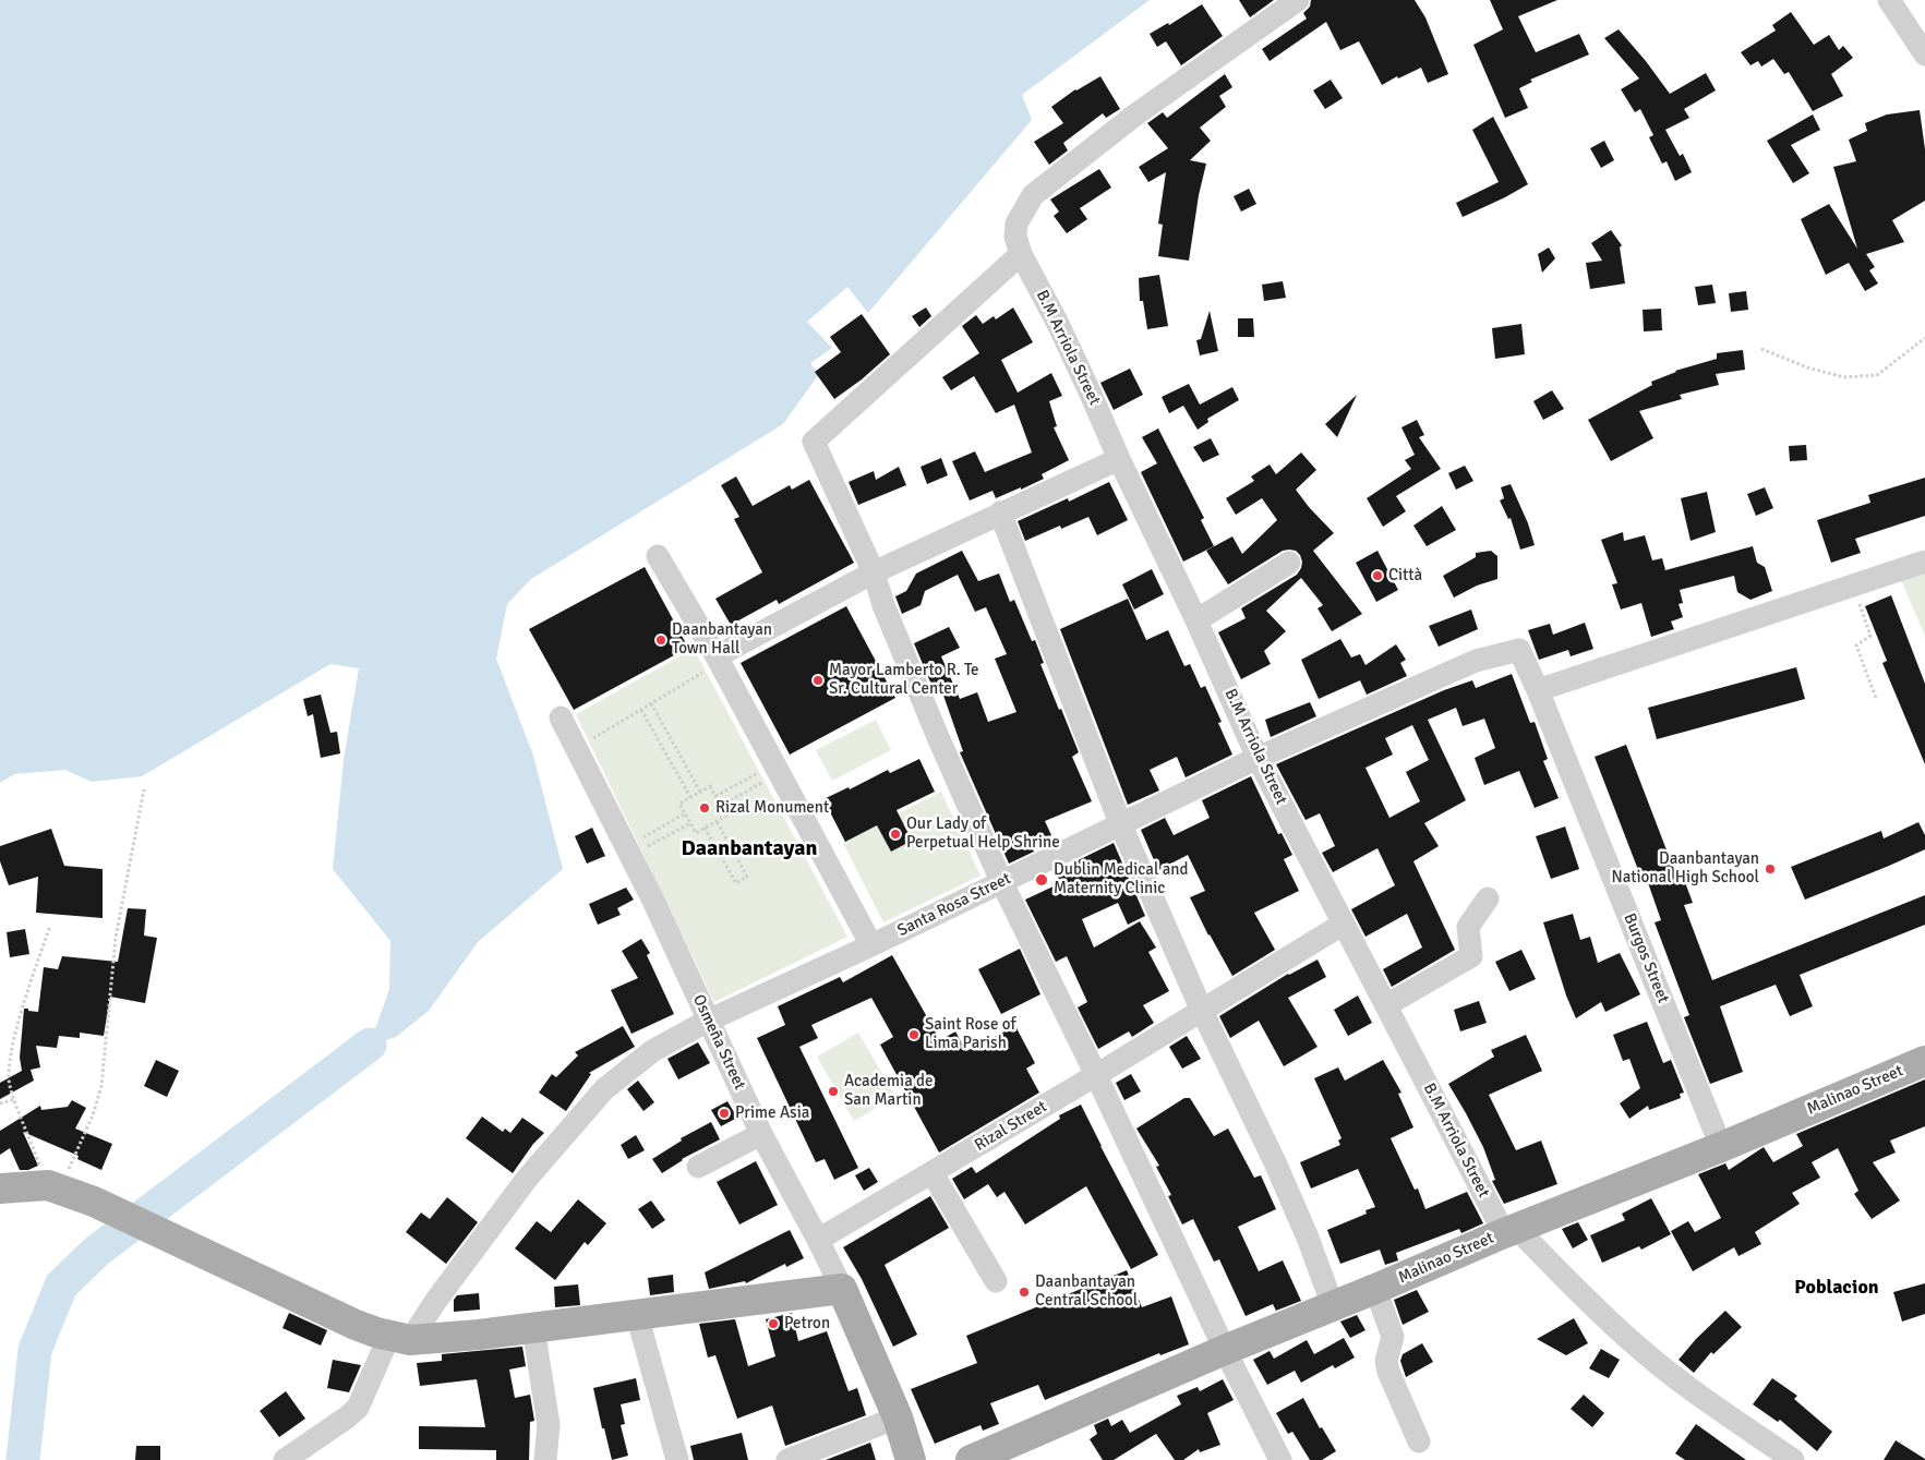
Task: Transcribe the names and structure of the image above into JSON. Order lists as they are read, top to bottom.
{
  "streets": {
    "main road": ["Osmeña Street", "Malinao Street"],
    "street": [
      "B.M Arriola Street",
      "Santa Rosa Street",
      "Burgos Street",
      "Rizal Street"
    ]
  },
  "crossings": [
    ["B.M Arriola Street", "Santa Rosa Street"],
    ["B.M Arriola Street", "Malinao Street"],
    ["B.M Arriola Street", "Rizal Street"],
    ["Santa Rosa Street", "Burgos Street"],
    ["Santa Rosa Street", "Osmeña Street"],
    ["Burgos Street", "Malinao Street"],
    ["Osmeña Street", "Rizal Street"]
  ],
  "districts": ["Daanbantayan", "Poblacion"],
  "places": [
    "Città",
    "Daanbantayan Town Hall",
    "Mayor Lamberto R. Te Sr. Cultural Center",
    "Rizal Monument",
    "Our Lady of Perpetual Help Shrine",
    "Daanbantayan National High School",
    "Dublin Medical and Maternity Clinic",
    "Saint Rose of Lima Parish",
    "Academia de San Martin",
    "Prime Asia",
    "Daanbantayan Central School",
    "Petron"
  ]
}
